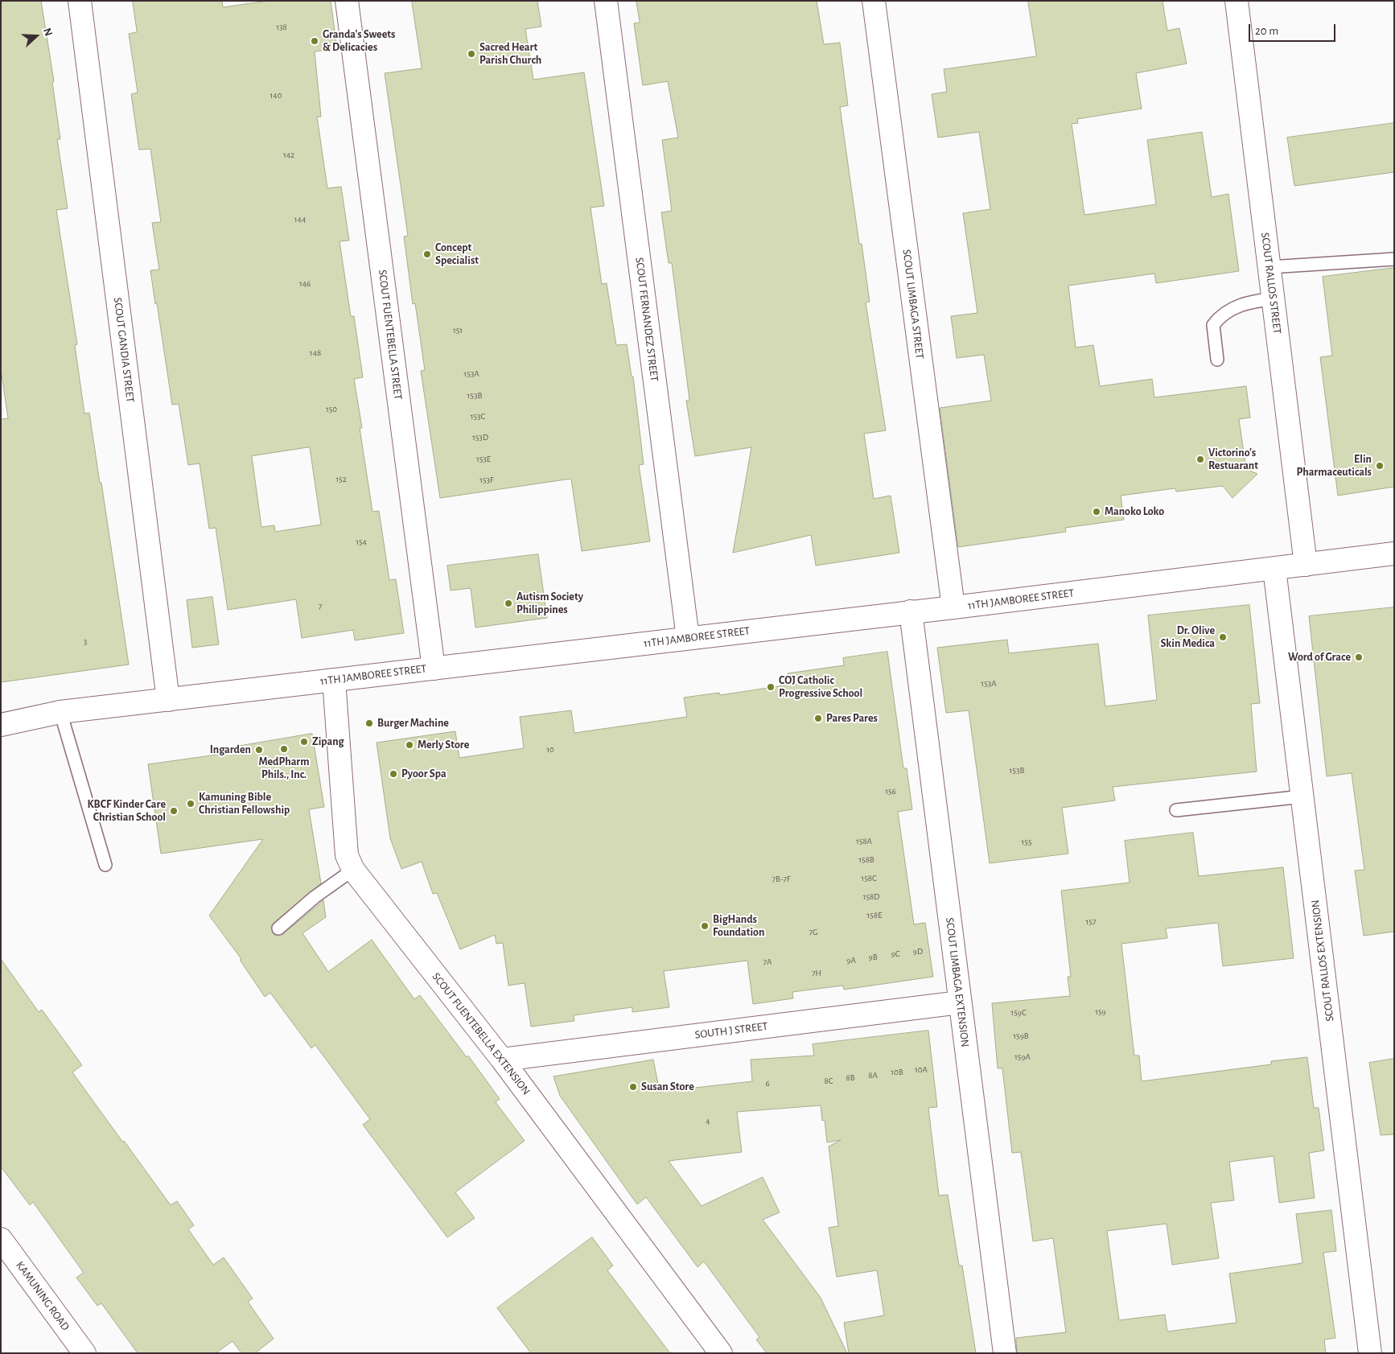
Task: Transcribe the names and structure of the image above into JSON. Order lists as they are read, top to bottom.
{
  "streets": {
    "street": [
      "SCOUT RALLOS STREET",
      "SCOUT LIMBAGA STREET",
      "SCOUT FERNANDEZ STREET",
      "SCOUT FUENTEBELLA STREET",
      "SCOUT GANDIA STREET",
      "11TH JAMBOREE STREET",
      "SCOUT RALLOS EXTENSION",
      "SCOUT LIMBAGA EXTENSION",
      "SOUTH J STREET",
      "SCOUT FUENTEBELLA EXTENSION",
      "KAMUNING ROAD"
    ]
  },
  "crossings": [
    ["SCOUT RALLOS STREET", "11TH JAMBOREE STREET"],
    ["SCOUT LIMBAGA STREET", "11TH JAMBOREE STREET"],
    ["SCOUT FERNANDEZ STREET", "11TH JAMBOREE STREET"],
    ["SCOUT FUENTEBELLA STREET", "11TH JAMBOREE STREET"],
    ["SCOUT GANDIA STREET", "11TH JAMBOREE STREET"],
    ["11TH JAMBOREE STREET", "SCOUT RALLOS EXTENSION"],
    ["11TH JAMBOREE STREET", "SCOUT LIMBAGA EXTENSION"],
    ["11TH JAMBOREE STREET", "SCOUT FUENTEBELLA EXTENSION"],
    ["SCOUT LIMBAGA EXTENSION", "SOUTH J STREET"],
    ["SOUTH J STREET", "SCOUT FUENTEBELLA EXTENSION"]
  ],
  "places": [
    "Granda's Sweets & Delicacies",
    "Sacred Heart Parish Church",
    "Concept Specialist",
    "Victorino's Restuarant",
    "Elin Pharmaceuticals",
    "Manoko Loko",
    "Autism Society Philippines",
    "Dr. Olive Skin Medica",
    "Word of Grace",
    "COJ Catholic Progressive School",
    "Pares Pares",
    "Burger Machine",
    "Zipang",
    "Merly Store",
    "MedPharm Phils., Inc.",
    "Ingarden",
    "Pyoor Spa",
    "Kamuning Bible Christian Fellowship",
    "KBCF Kinder Care Christian School",
    "BigHands Foundation",
    "Susan Store"
  ],
  "house_numbers": [
    "138",
    "140",
    "142",
    "144",
    "146",
    "151",
    "148",
    "153A",
    "153B",
    "150",
    "153C",
    "153D",
    "153E",
    "152",
    "153F",
    "154",
    "7",
    "3",
    "153A",
    "10",
    "153B",
    "156",
    "158A",
    "155",
    "158B",
    "158C",
    "7B-7F",
    "158D",
    "158E",
    "157",
    "7G",
    "9D",
    "9C",
    "9B",
    "9A",
    "7A",
    "7H",
    "159",
    "159C",
    "159B",
    "159A",
    "10A",
    "10B",
    "8A",
    "8B",
    "8C",
    "6",
    "4"
  ],
  "scale_bar": "20 m",
  "north": "right"
}
